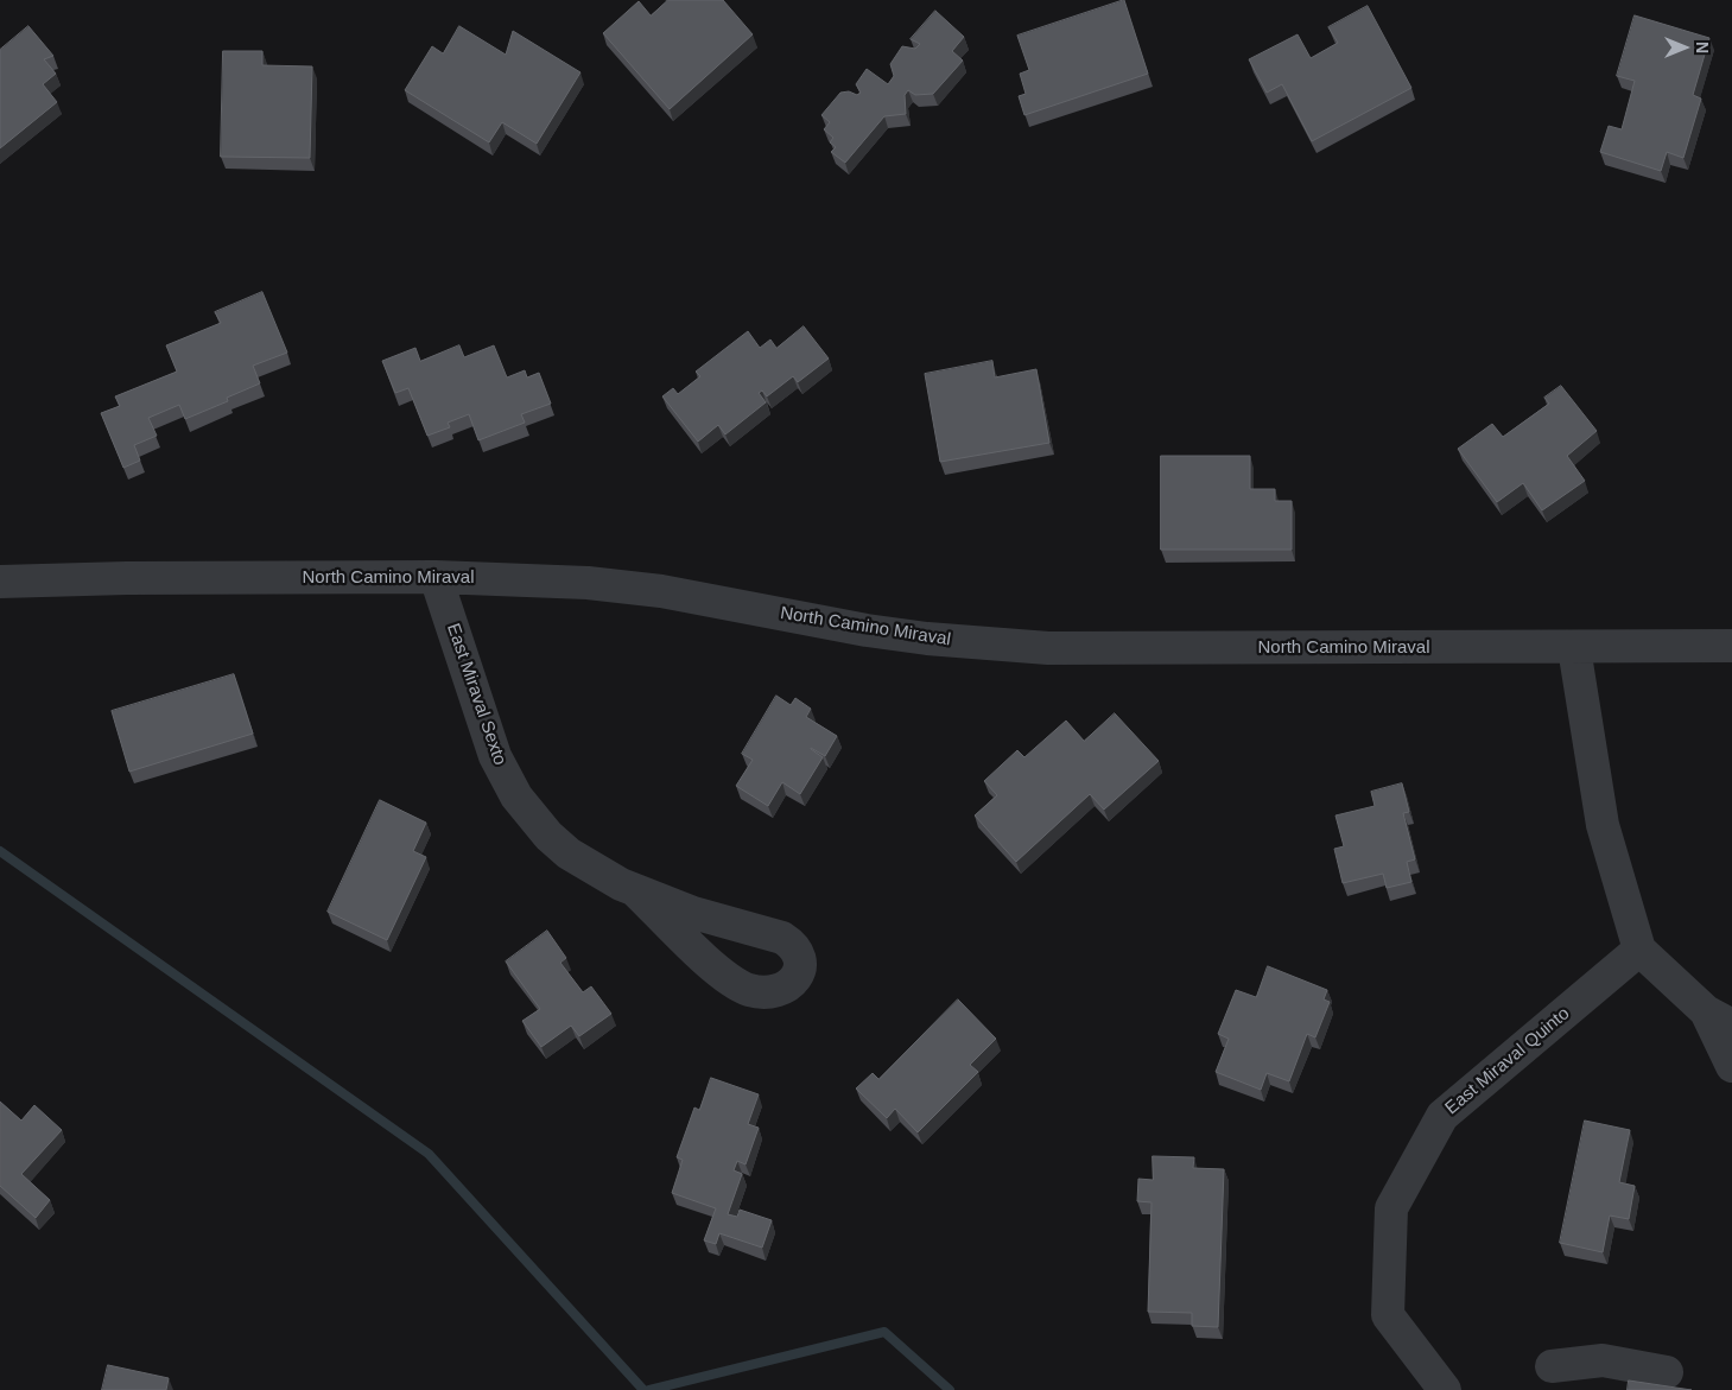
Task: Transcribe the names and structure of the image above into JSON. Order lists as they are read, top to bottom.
{
  "streets": {
    "street": ["North Camino Miraval", "East Miraval Sexto", "East Miraval Quinto"]
  },
  "crossings": [
    ["North Camino Miraval", "East Miraval Sexto"]
  ],
  "north": "right"
}
